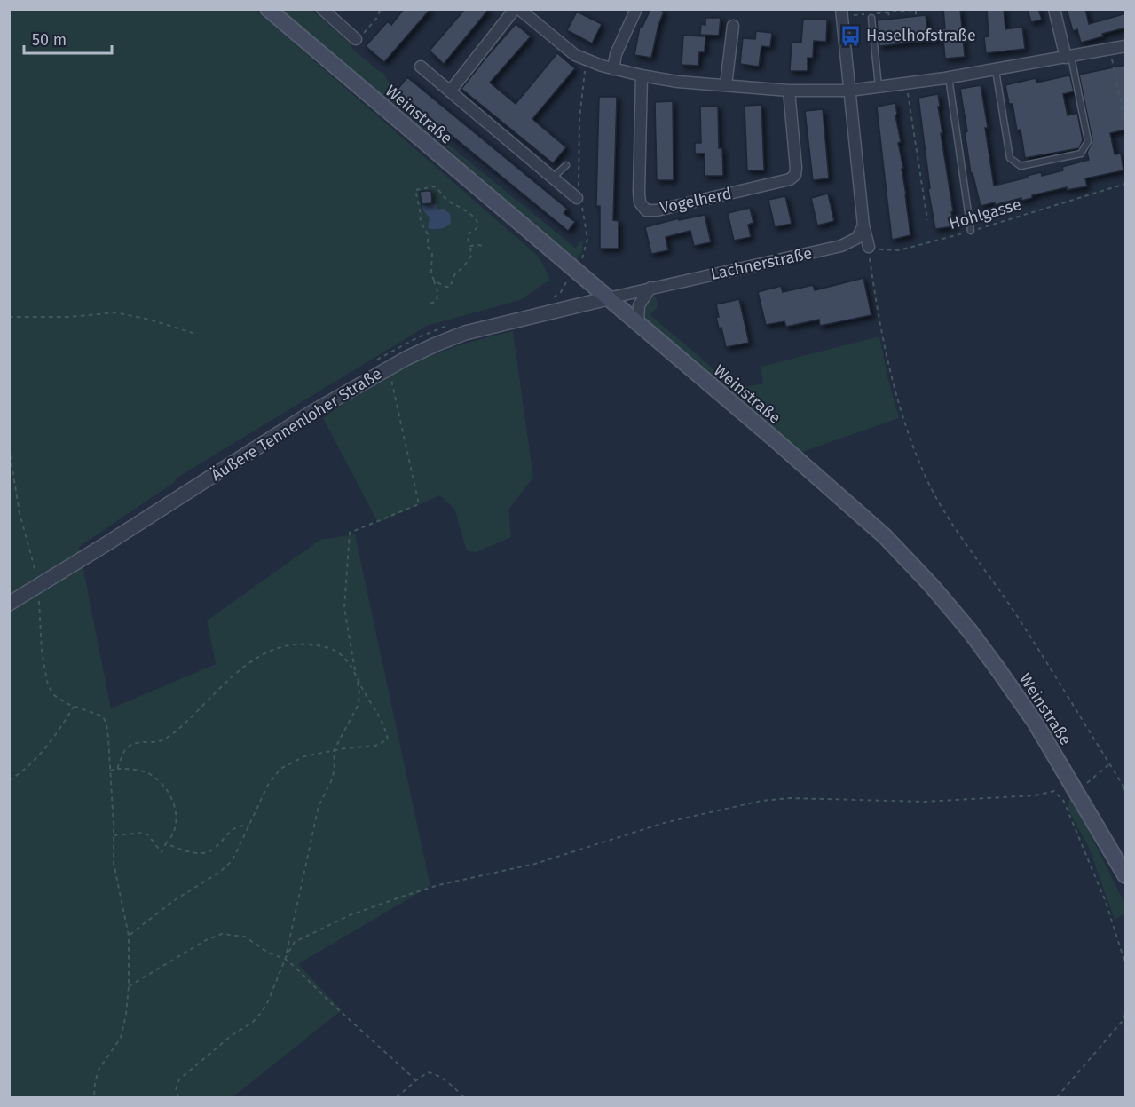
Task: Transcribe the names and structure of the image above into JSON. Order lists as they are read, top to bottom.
{
  "streets": {
    "main road": ["Weinstraße"],
    "street": ["Vogelherd", "Lachnerstraße", "Äußere Tennenloher Straße"],
    "path": ["Hohlgasse"]
  },
  "crossings": [
    ["Weinstraße", "Lachnerstraße"],
    ["Weinstraße", "Äußere Tennenloher Straße"],
    ["Lachnerstraße", "Äußere Tennenloher Straße"]
  ],
  "places": {
    "bus stop": ["Haselhofstraße"]
  },
  "scale_bar": "50 m"
}
